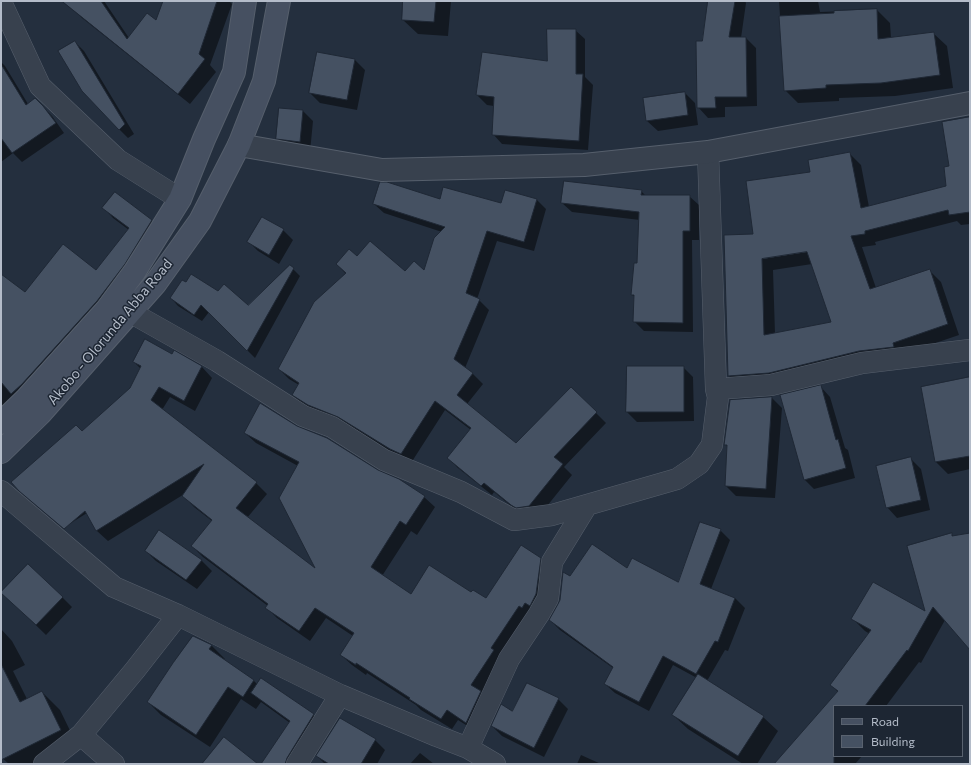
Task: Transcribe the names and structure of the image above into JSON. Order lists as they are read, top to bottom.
{
  "streets": {
    "main road": ["Akobo - Olorunda Abba Road"]
  },
  "legend": ["Road", "Building"]
}
